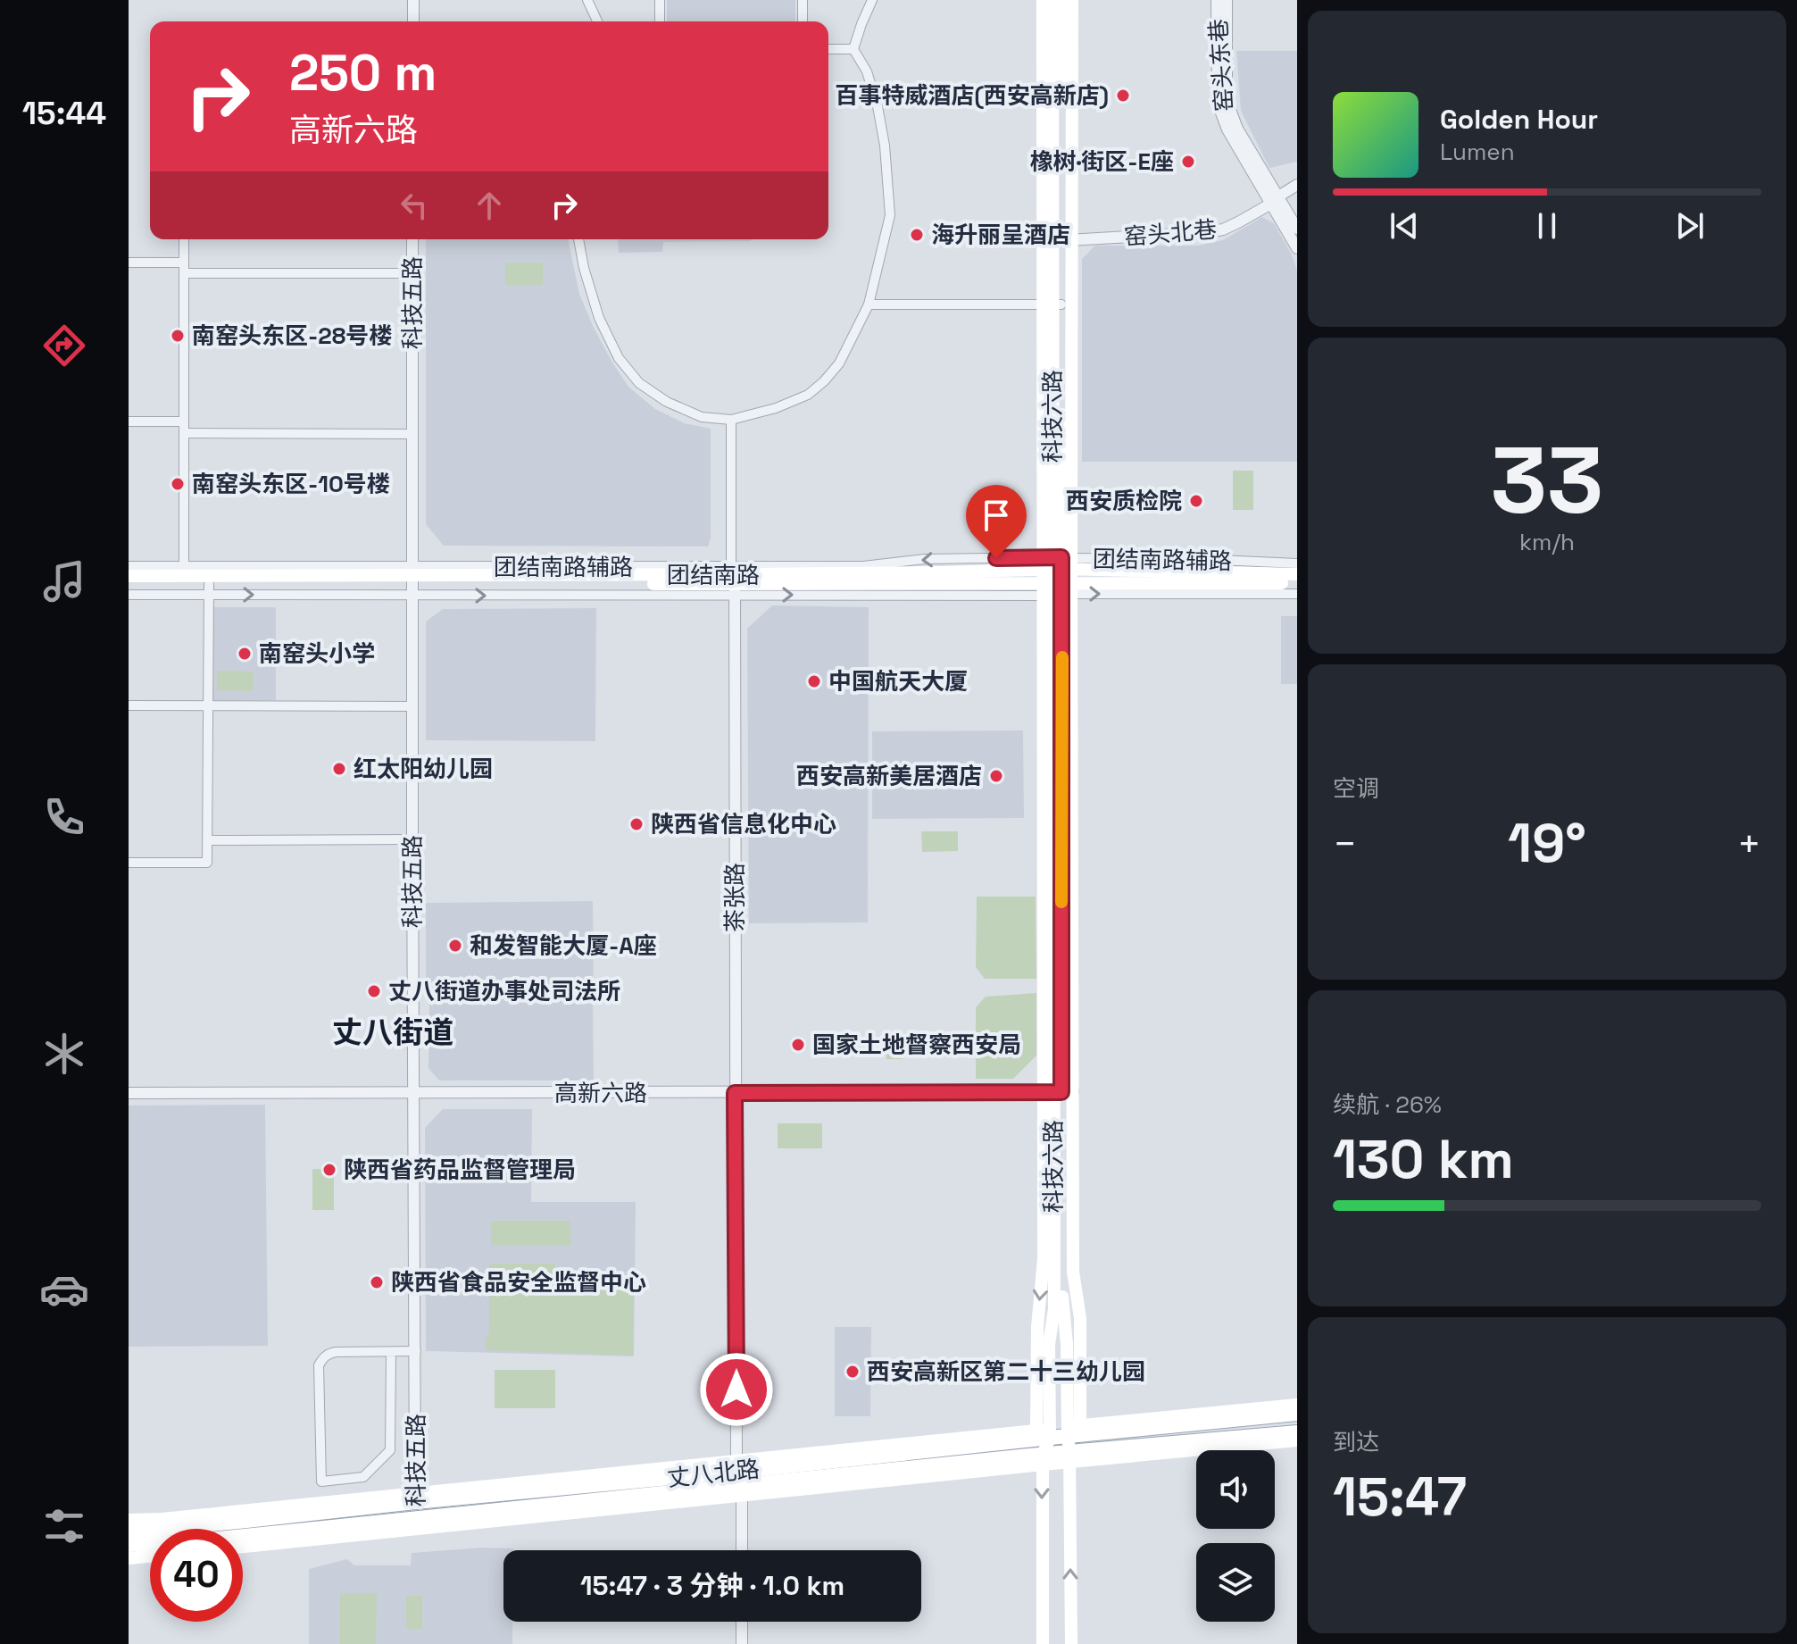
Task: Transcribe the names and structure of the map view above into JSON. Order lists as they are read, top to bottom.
{
  "streets": {
    "main road": ["科技六路", "团结南路", "丈八北路"],
    "street": [
      "窑头东巷",
      "窑头北巷",
      "科技五路",
      "团结南路辅路",
      "茶张路",
      "高新六路"
    ]
  },
  "crossings": [
    ["窑头东巷", "窑头北巷"],
    ["窑头北巷", "科技六路"],
    ["科技五路", "团结南路辅路"],
    ["科技五路", "团结南路"],
    ["科技五路", "高新六路"],
    ["科技五路", "丈八北路"],
    ["科技六路", "团结南路辅路"],
    ["科技六路", "团结南路"],
    ["科技六路", "高新六路"],
    ["科技六路", "丈八北路"],
    ["团结南路辅路", "团结南路"],
    ["团结南路辅路", "茶张路"],
    ["团结南路", "茶张路"],
    ["茶张路", "高新六路"],
    ["茶张路", "丈八北路"]
  ],
  "one_way": ["团结南路辅路"],
  "districts": ["丈八街道"],
  "places": [
    "百事特威酒店(西安高新店)",
    "橡树·街区-E座",
    "海升丽呈酒店",
    "南窑头东区-28号楼",
    "南窑头东区-10号楼",
    "西安质检院",
    "南窑头小学",
    "中国航天大厦",
    "红太阳幼儿园",
    "西安高新美居酒店",
    "陕西省信息化中心",
    "和发智能大厦-A座",
    "丈八街道办事处司法所",
    "国家土地督察西安局",
    "陕西省药品监督管理局",
    "陕西省食品安全监督中心",
    "西安高新区第二十三幼儿园"
  ],
  "page": {
    "tabs": "15:44",
    "turn": ["250 m", "高新六路"],
    "song": ["Golden Hour", "Lumen"],
    "tile": [
      ["33", "km/h"],
      "空调",
      ["续航 · 26%", "130 km"],
      ["到达", "15:47"]
    ],
    "heat": ["−", "19°", "+"],
    "limit": "40",
    "trip": "15:47 · 3 分钟 · 1.0 km"
  }
}
